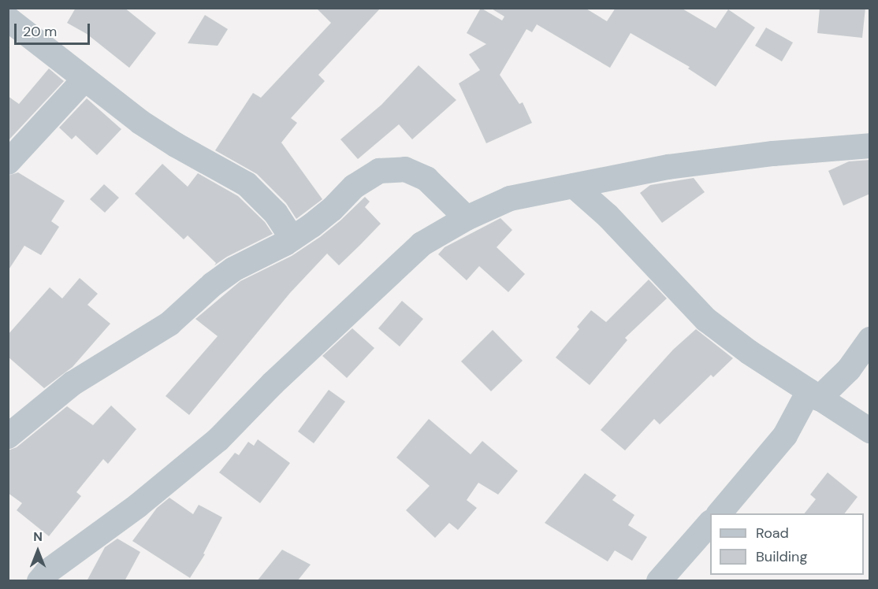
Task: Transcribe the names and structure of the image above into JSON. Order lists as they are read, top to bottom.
{
  "legend": ["Road", "Building"],
  "scale_bar": "20 m",
  "north": "top"
}
